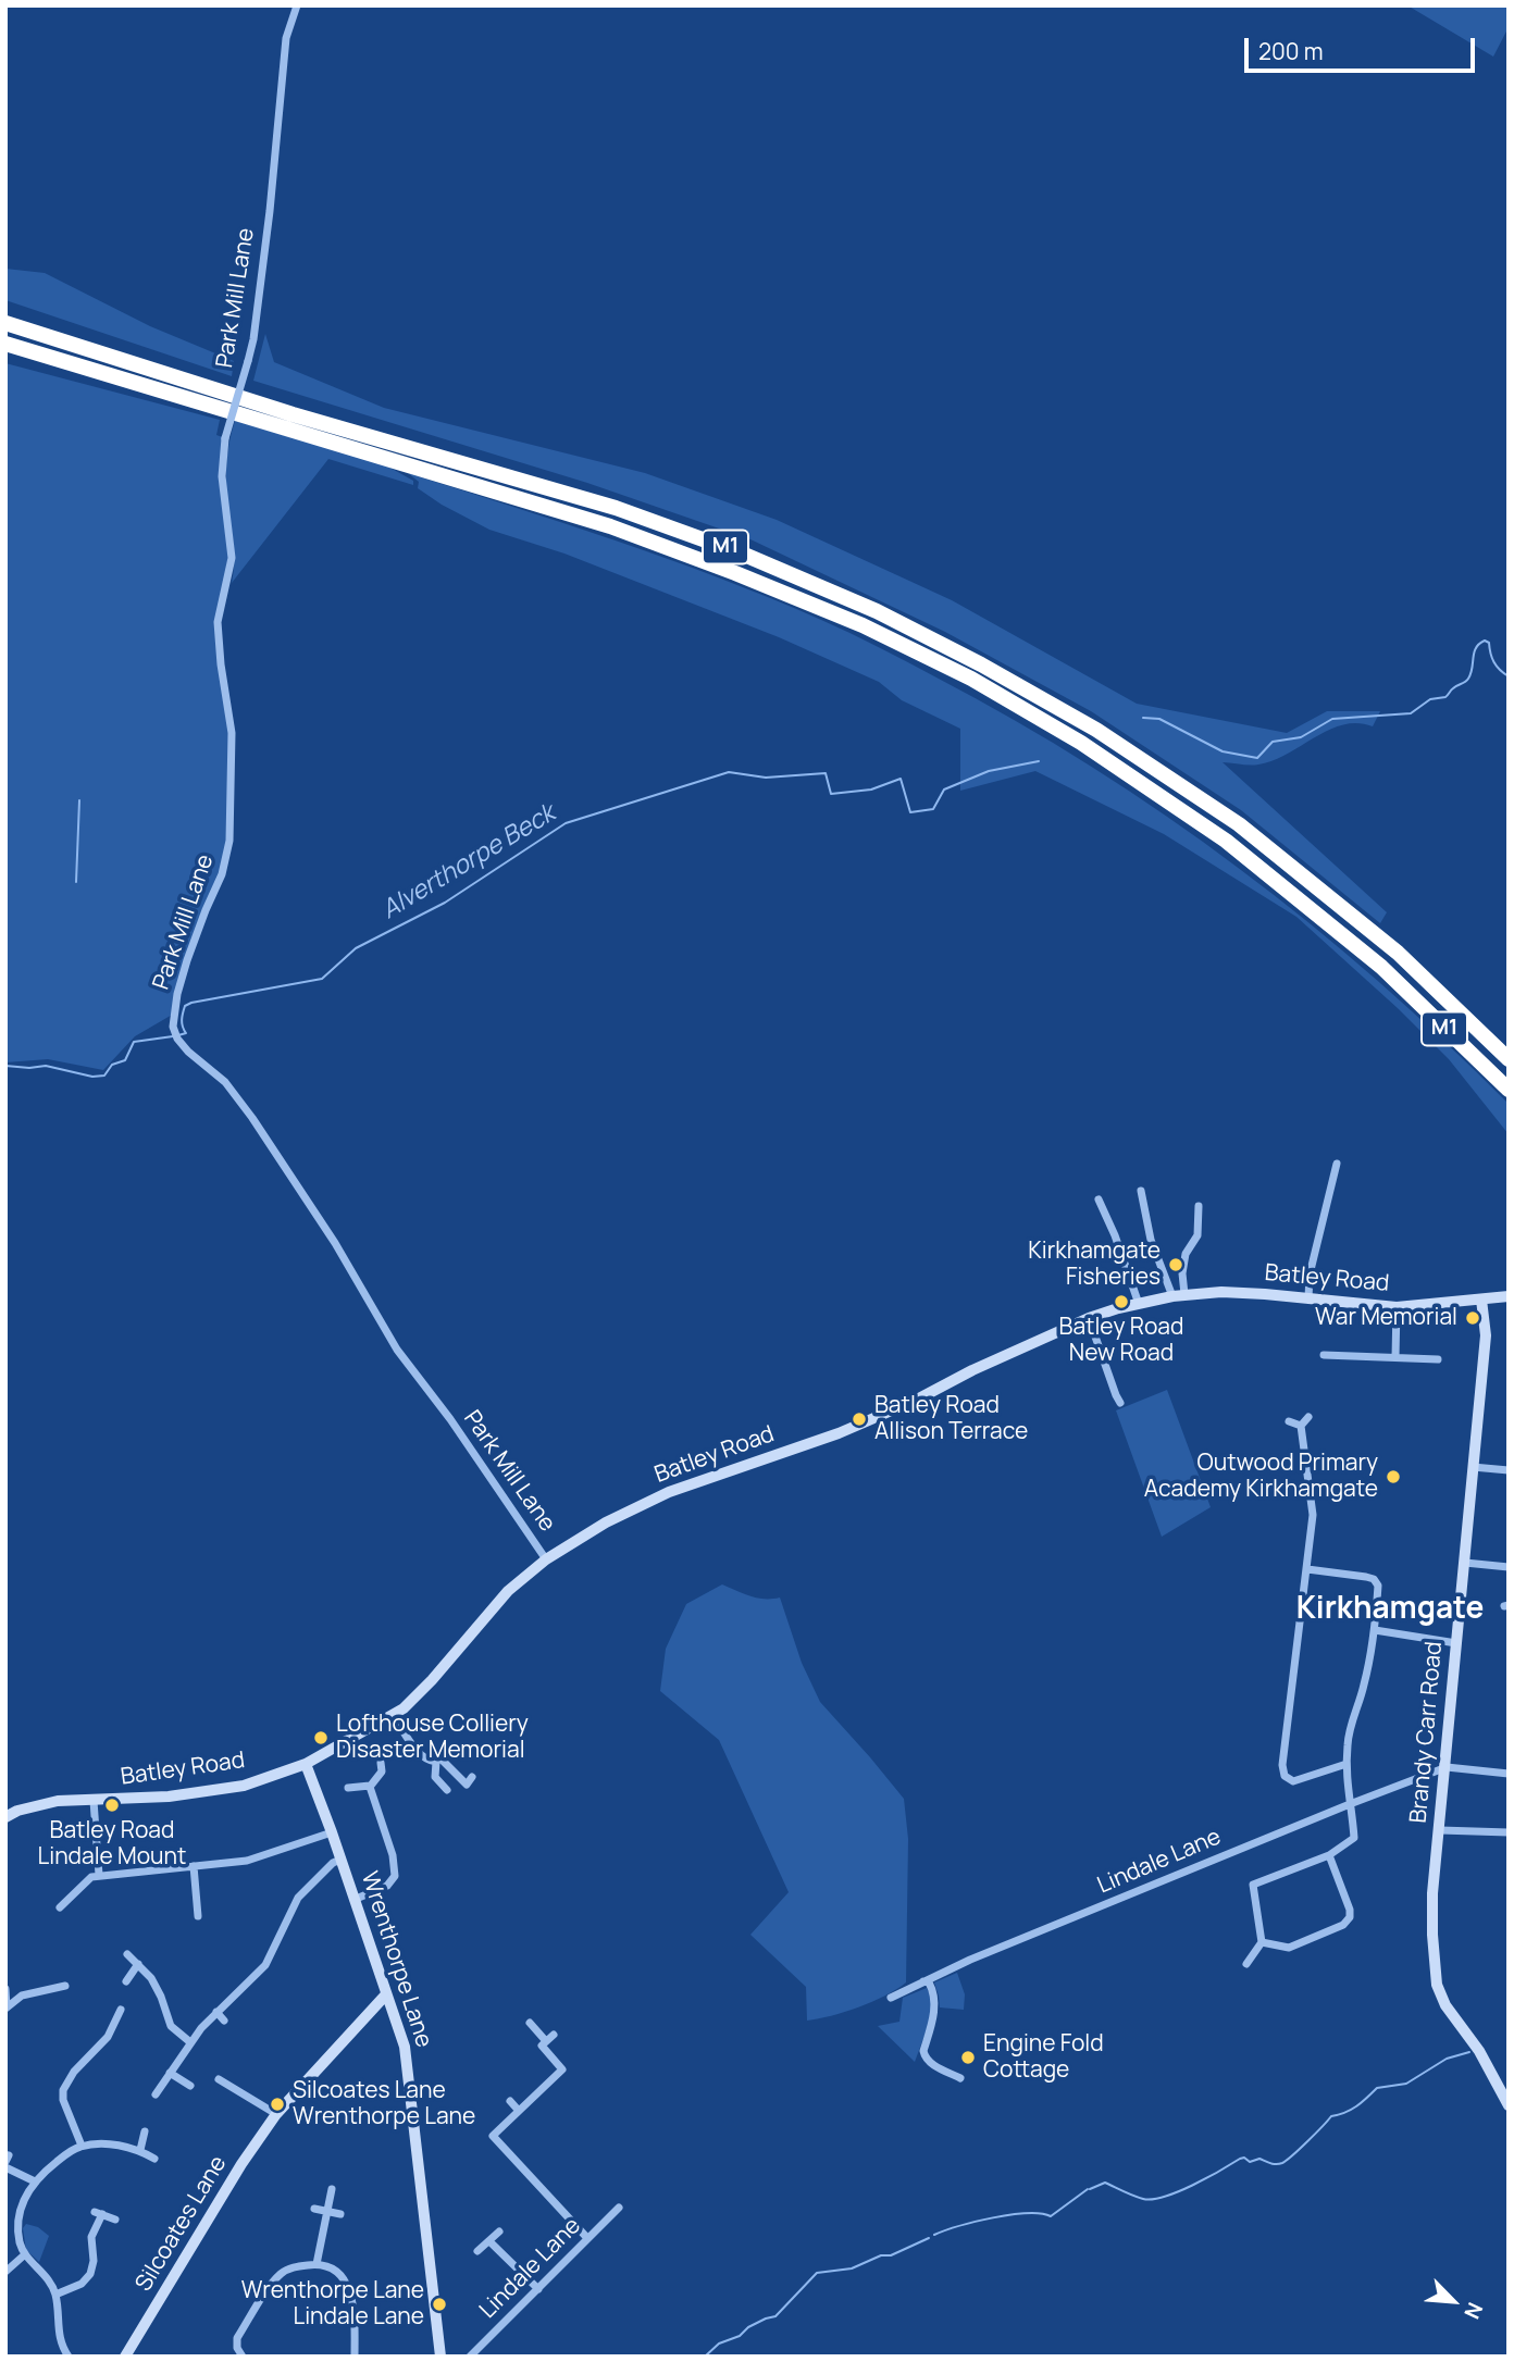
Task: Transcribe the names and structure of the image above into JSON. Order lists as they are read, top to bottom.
{
  "streets": {
    "highway": ["M1"],
    "street": [
      "Park Mill Lane",
      "Batley Road",
      "Brandy Carr Road",
      "Lindale Lane",
      "Wrenthorpe Lane",
      "Silcoates Lane"
    ]
  },
  "crossings": [
    ["Park Mill Lane", "Batley Road"],
    ["Batley Road", "Brandy Carr Road"],
    ["Batley Road", "Wrenthorpe Lane"],
    ["Brandy Carr Road", "Lindale Lane"],
    ["Wrenthorpe Lane", "Silcoates Lane"]
  ],
  "districts": ["Kirkhamgate"],
  "water": ["Alverthorpe Beck"],
  "places": [
    "Kirkhamgate Fisheries",
    "Batley Road New Road",
    "War Memorial",
    "Batley Road Allison Terrace",
    "Outwood Primary Academy Kirkhamgate",
    "Lofthouse Colliery Disaster Memorial",
    "Batley Road Lindale Mount",
    "Engine Fold Cottage",
    "Silcoates Lane Wrenthorpe Lane",
    "Wrenthorpe Lane Lindale Lane"
  ],
  "scale_bar": "200 m",
  "north": "bottom right"
}
